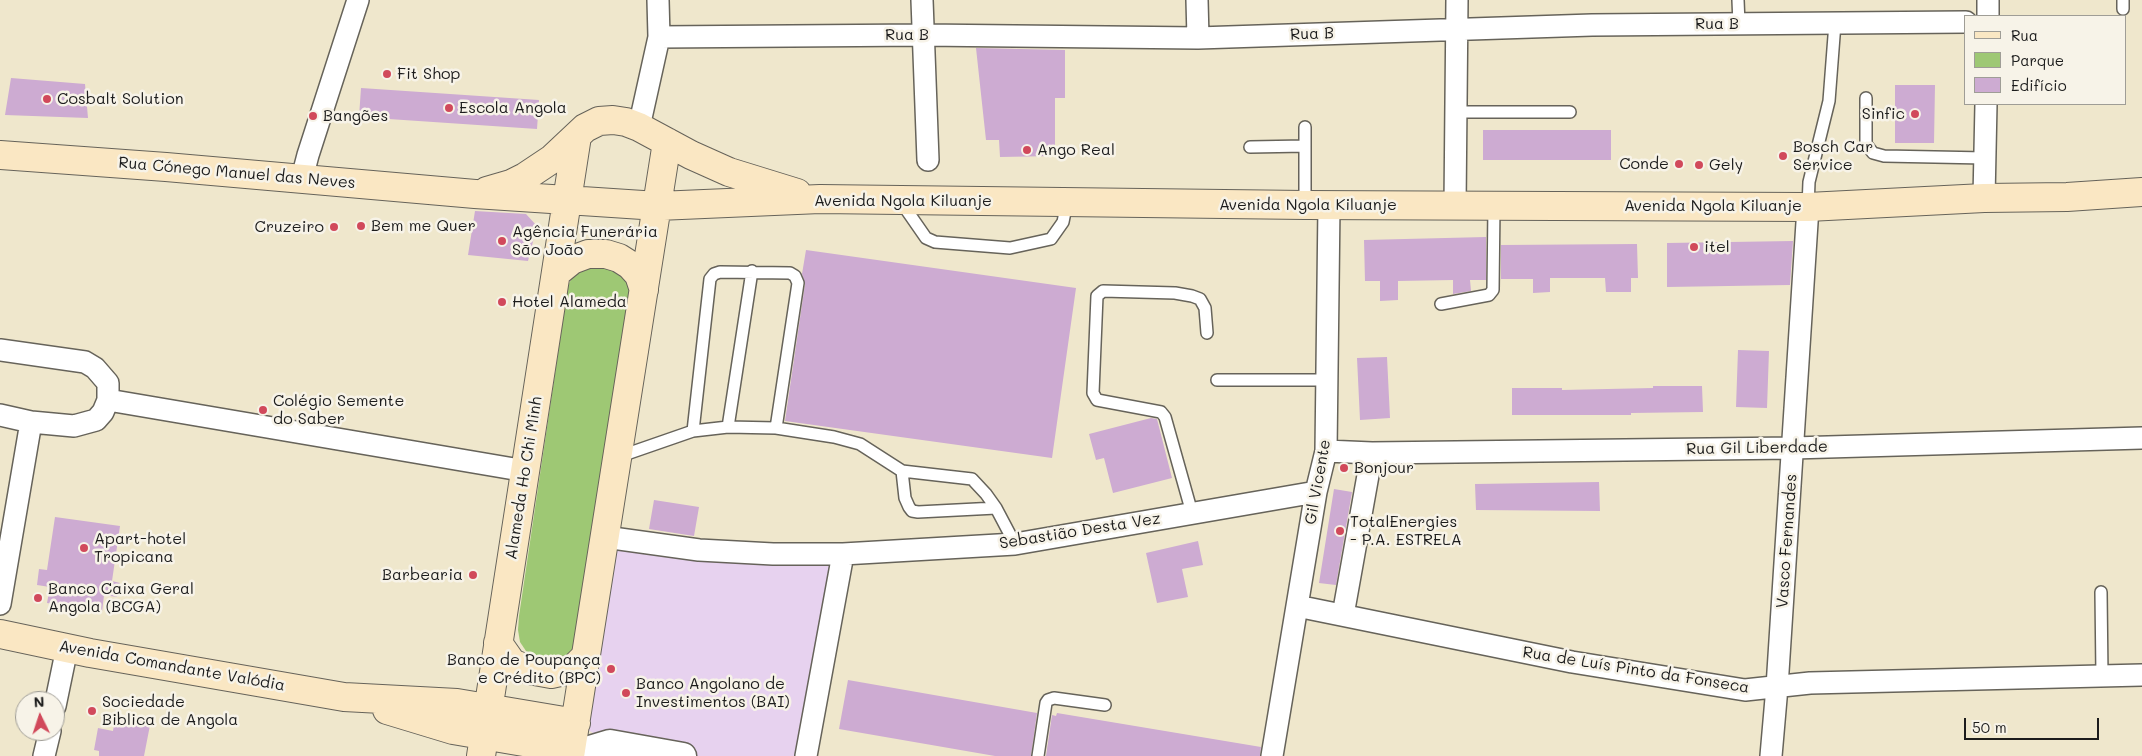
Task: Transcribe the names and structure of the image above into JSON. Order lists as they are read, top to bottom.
{
  "streets": {
    "main road": [
      "Rua Cónego Manuel das Neves",
      "Avenida Ngola Kiluanje",
      "Alameda Ho Chi Minh",
      "Avenida Comandante Valódia"
    ],
    "street": [
      "Rua B",
      "Rua Gil Liberdade",
      "Gil Vicente",
      "Sebastião Desta Vez",
      "Vasco Fernandes",
      "Rua de Luís Pinto da Fonseca"
    ]
  },
  "crossings": [
    ["Rua Cónego Manuel das Neves", "Avenida Ngola Kiluanje"],
    ["Avenida Ngola Kiluanje", "Alameda Ho Chi Minh"],
    ["Avenida Ngola Kiluanje", "Gil Vicente"],
    ["Avenida Ngola Kiluanje", "Vasco Fernandes"],
    ["Rua Gil Liberdade", "Gil Vicente"],
    ["Rua Gil Liberdade", "Vasco Fernandes"],
    ["Alameda Ho Chi Minh", "Avenida Comandante Valódia"],
    ["Gil Vicente", "Sebastião Desta Vez"],
    ["Gil Vicente", "Rua de Luís Pinto da Fonseca"],
    ["Vasco Fernandes", "Rua de Luís Pinto da Fonseca"]
  ],
  "places": [
    "Fit Shop",
    "Cosbalt Solution",
    "Escola Angola",
    "Sinfic",
    "Bangões",
    "Ango Real",
    "Bosch Car Service",
    "Conde",
    "Gely",
    "Bem me Quer",
    "Cruzeiro",
    "Agência Funerária São João",
    "itel",
    "Hotel Alameda",
    "Colégio Semente do Saber",
    "Bonjour",
    "TotalEnergies - P.A. ESTRELA",
    "Apart-hotel Tropicana",
    "Barbearia",
    "Banco Caixa Geral Angola (BCGA)",
    "Banco de Poupança e Crédito (BPC)",
    "Banco Angolano de Investimentos (BAI)",
    "Sociedade Biblica de Angola"
  ],
  "legend": ["Rua", "Parque", "Edifício"],
  "scale_bar": "50 m",
  "north": "top"
}
